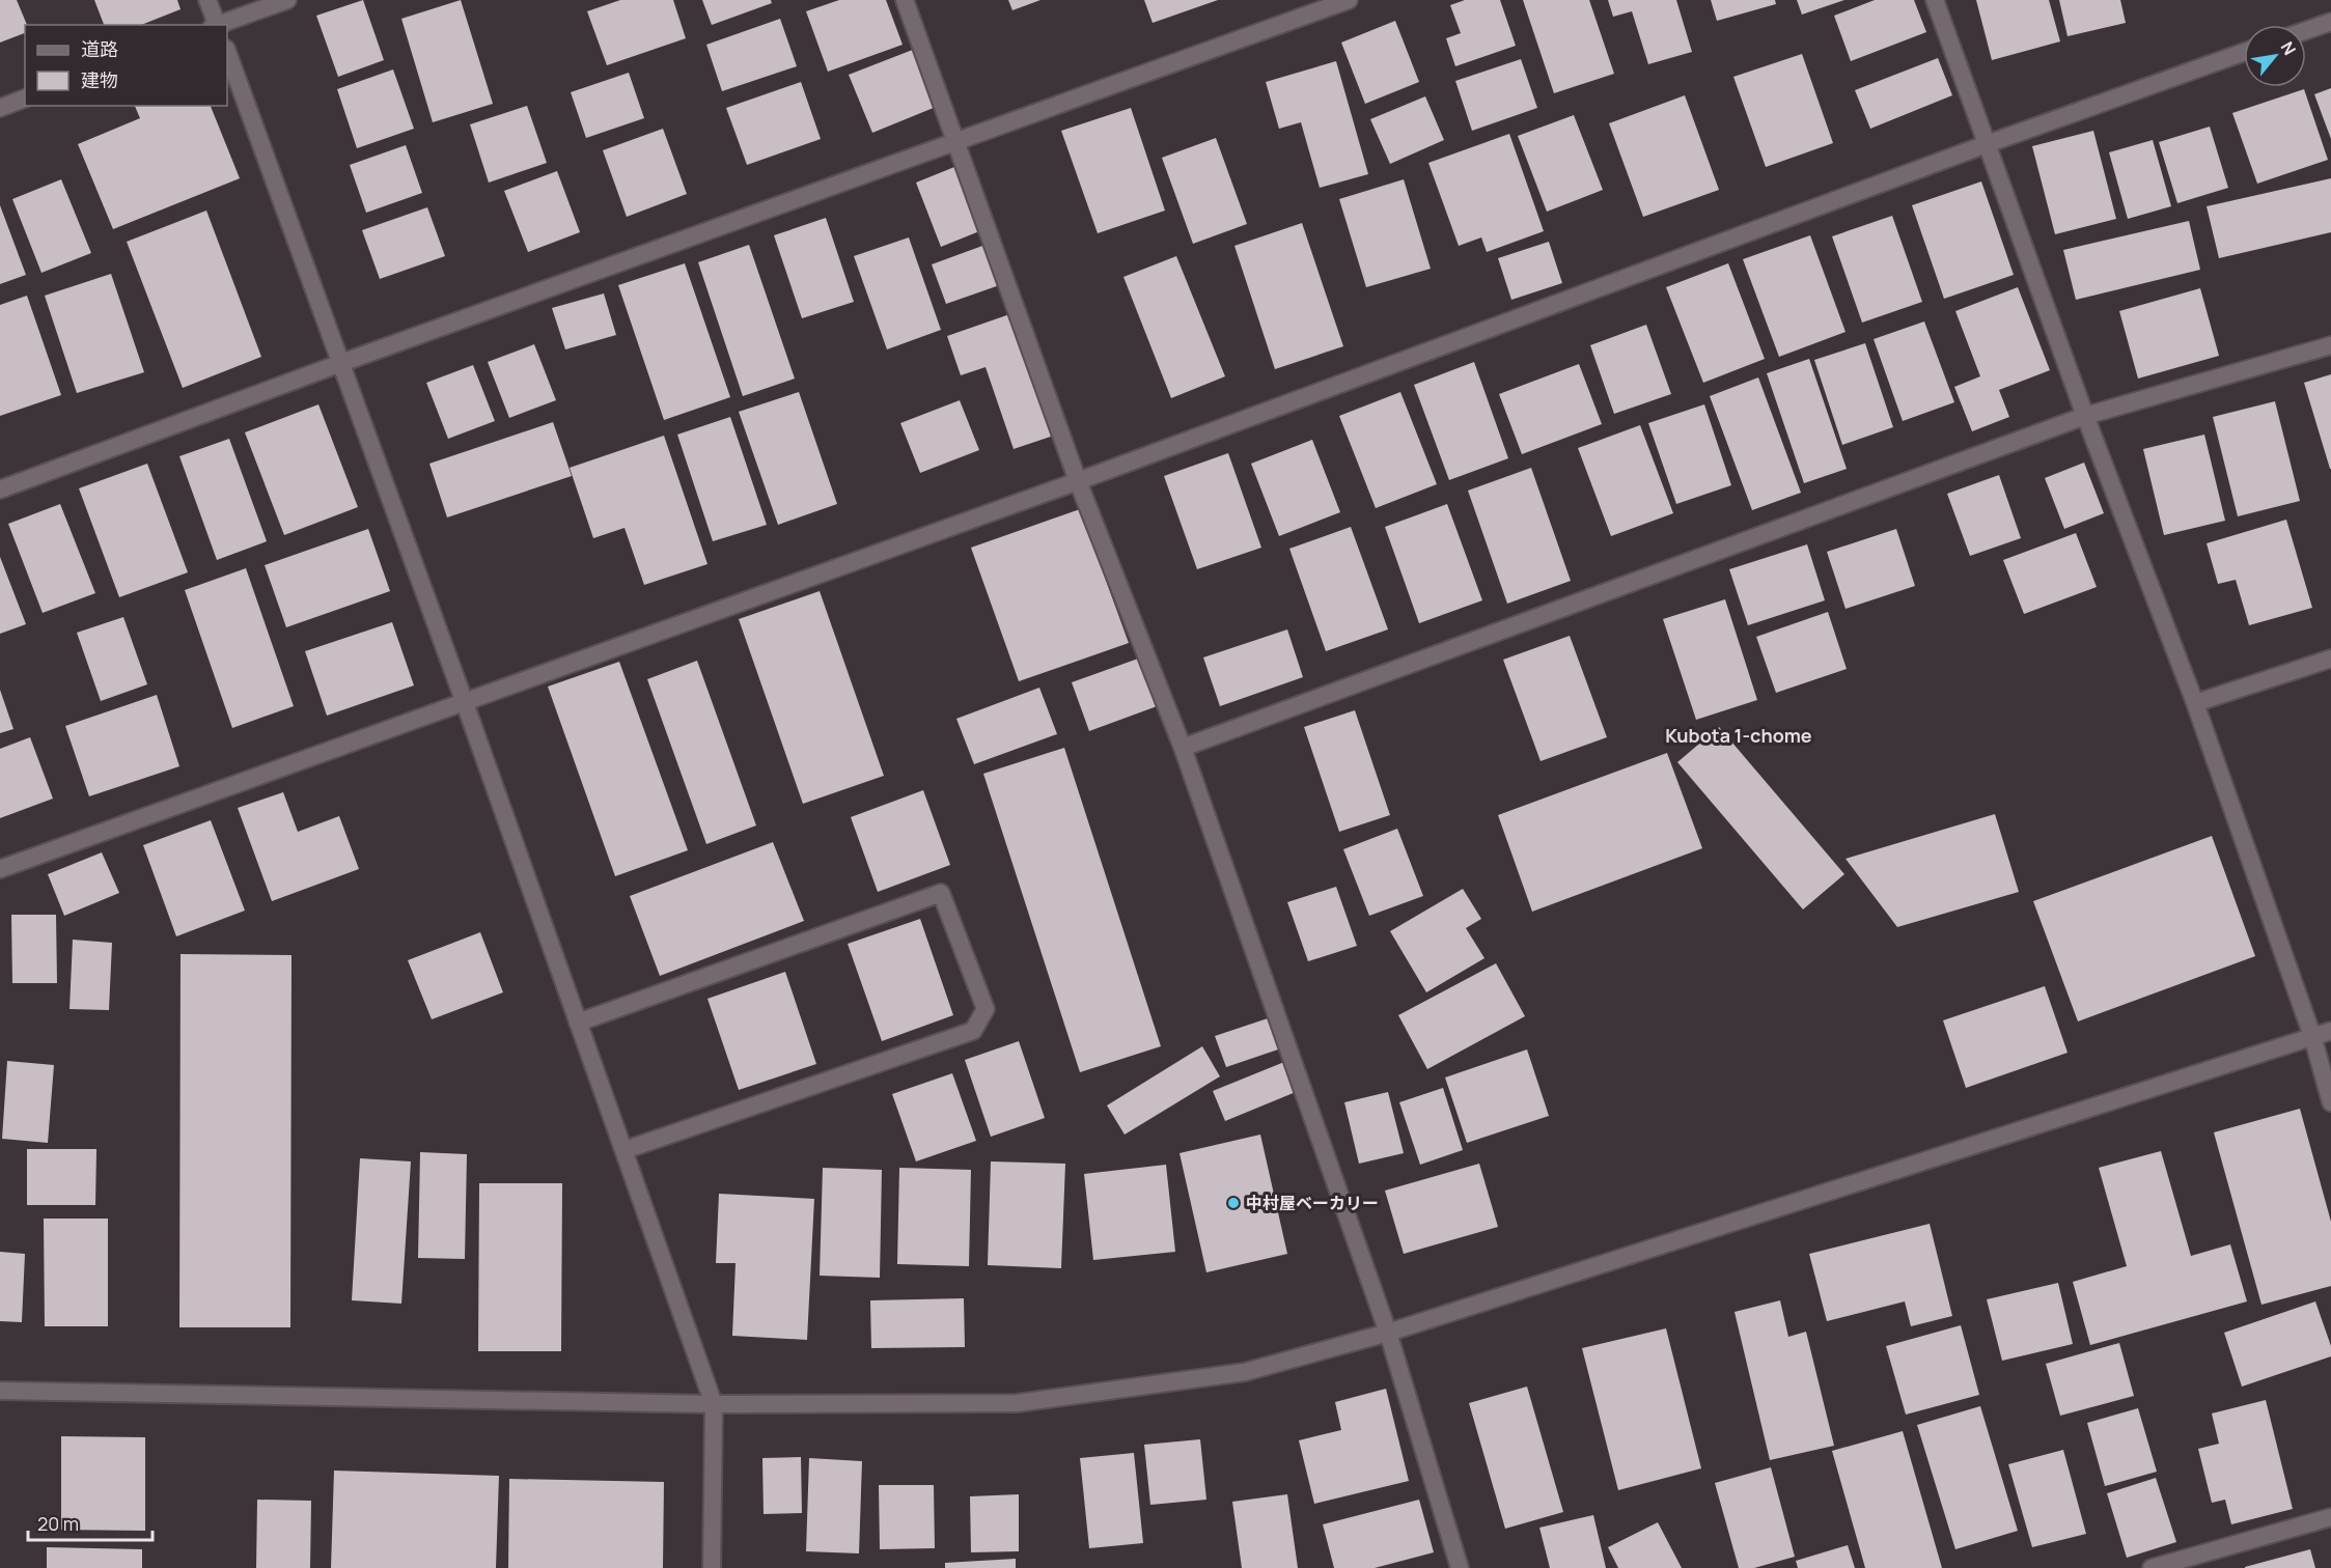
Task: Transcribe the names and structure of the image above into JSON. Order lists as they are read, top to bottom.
{
  "districts": ["Kubota 1-chome"],
  "places": ["中村屋ベーカリー"],
  "legend": ["道路", "建物"],
  "scale_bar": "20 m",
  "north": "top right"
}
